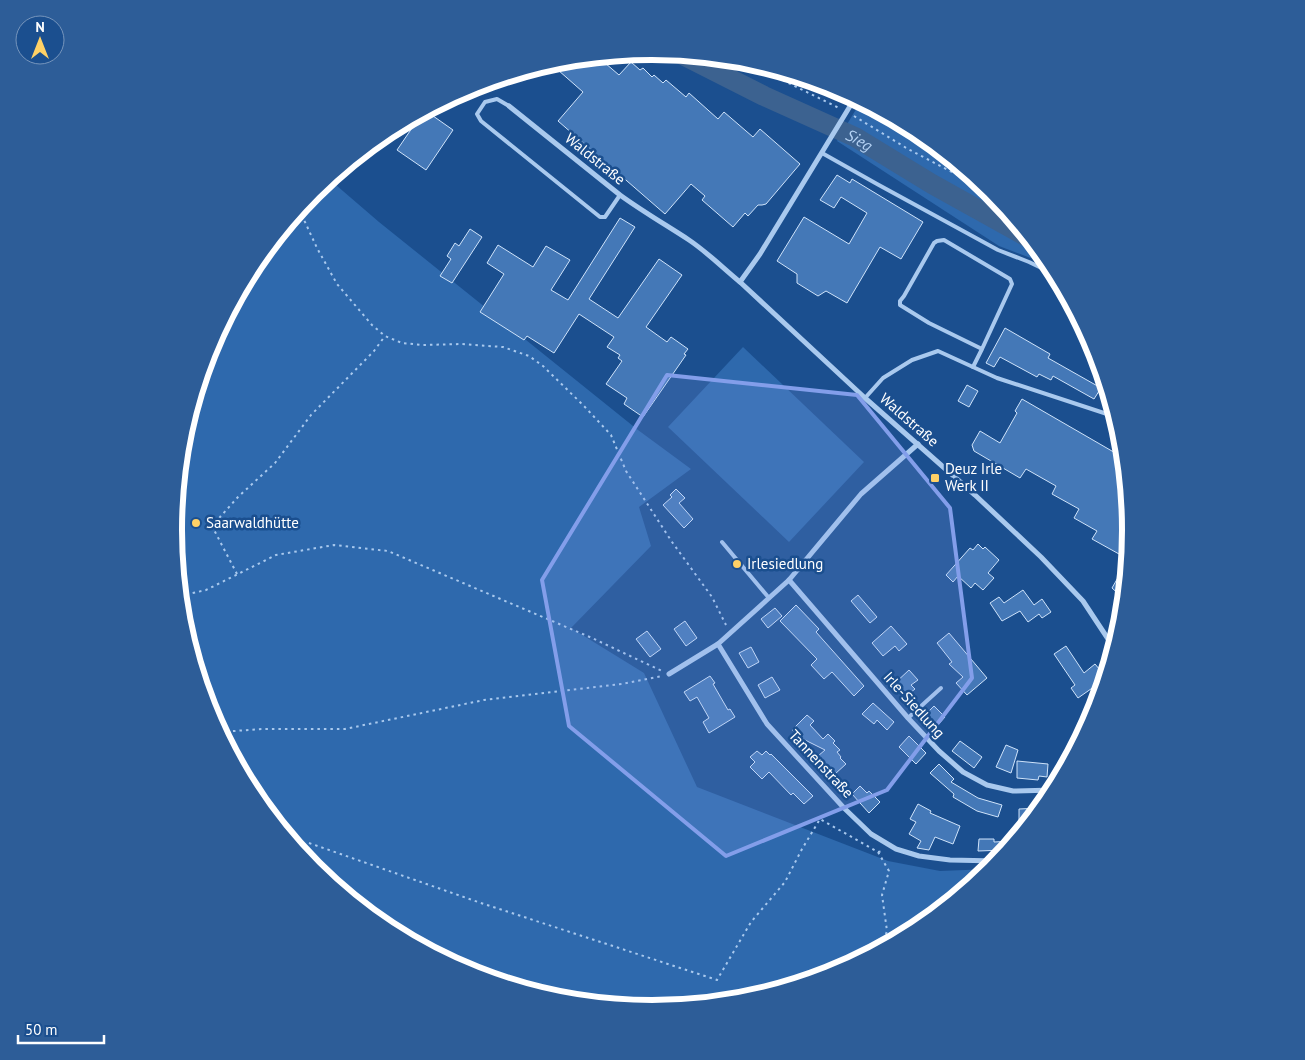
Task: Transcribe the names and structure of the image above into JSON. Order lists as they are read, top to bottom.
{
  "streets": {
    "street": ["Waldstraße", "Irle-Siedlung", "Tannenstraße"]
  },
  "water": ["Sieg"],
  "places": {
    "transit": ["Deuz Irle Werk II"],
    "other": ["Saarwaldhütte", "Irlesiedlung"]
  },
  "scale_bar": "50 m",
  "north": "top"
}
